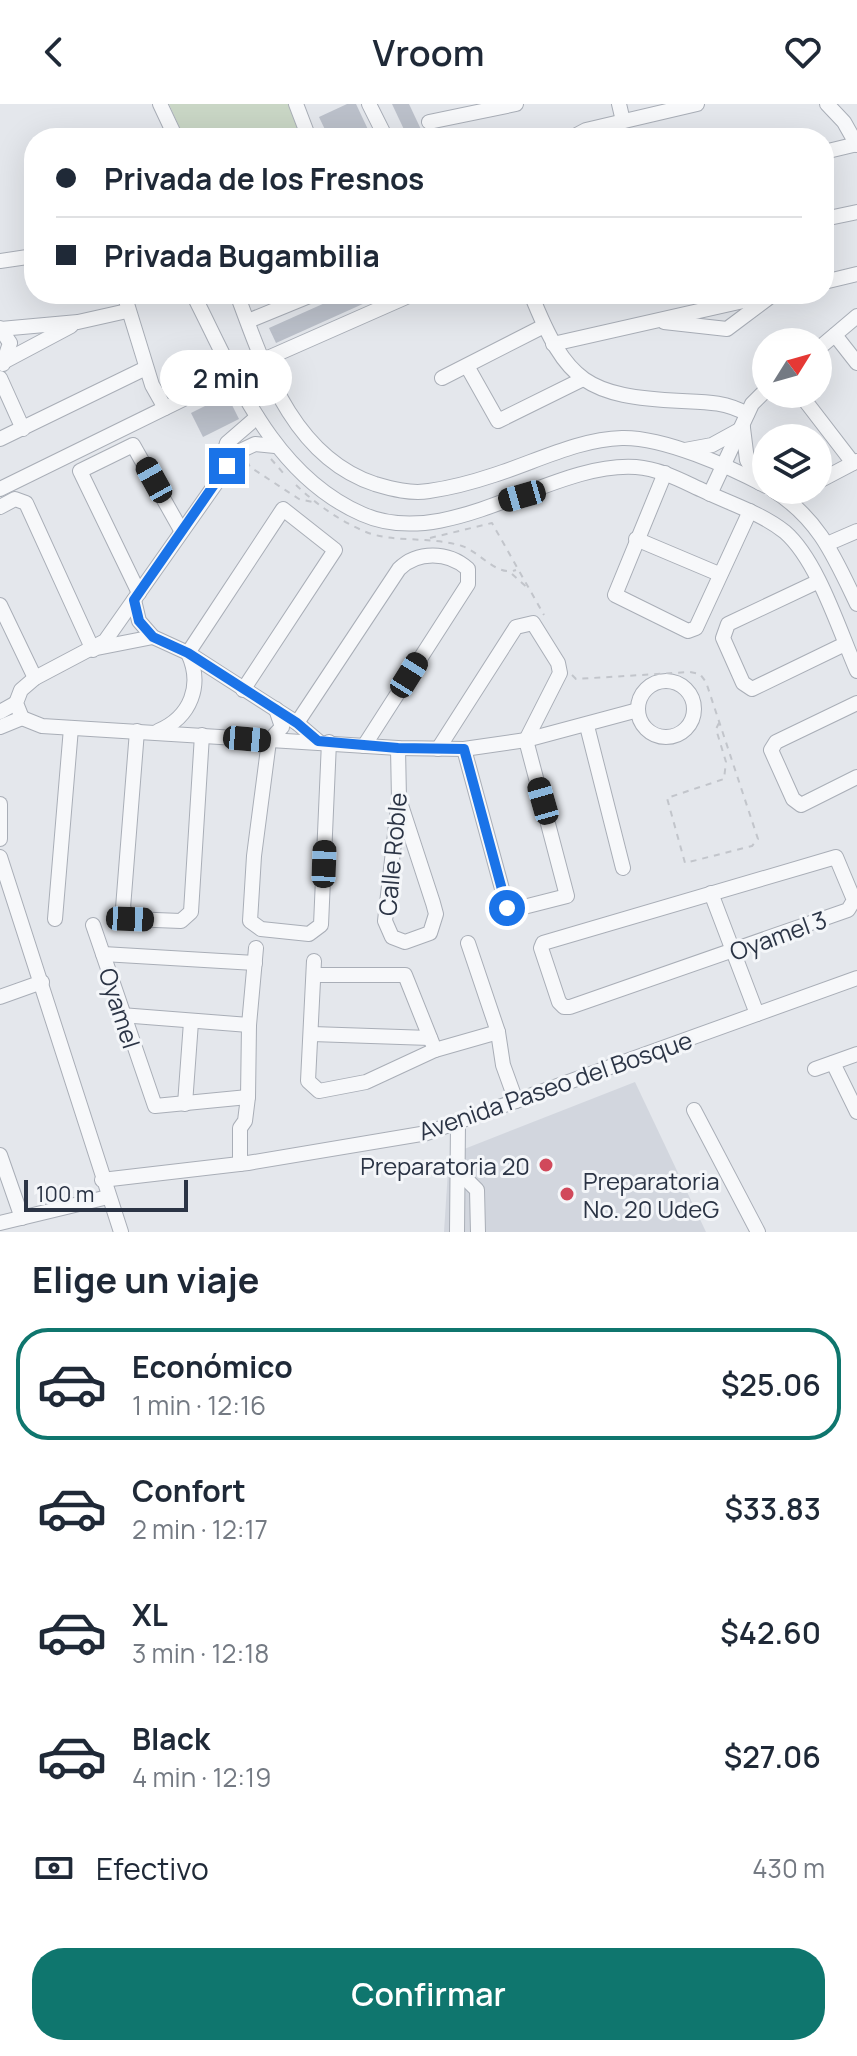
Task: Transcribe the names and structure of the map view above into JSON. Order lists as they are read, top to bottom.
{
  "streets": {
    "street": [
      "Calle Roble",
      "Oyamel 3",
      "Oyamel",
      "Avenida Paseo del Bosque"
    ]
  },
  "crossings": [
    ["Oyamel", "Avenida Paseo del Bosque"]
  ],
  "places": ["Preparatoria 20", "Preparatoria No. 20 UdeG"],
  "scale_bar": "100 m",
  "north": "top right",
  "page": {
    "header": "Vroom",
    "banner": ["Privada de los Fresnos", "Privada Bugambilia"],
    "bubble": "2 min",
    "scale": "100 m",
    "heading": "Elige un viaje",
    "list": [
      {
        "name": "Económico",
        "note": "1 min · 12:16",
        "value": "$25.06"
      },
      {
        "name": "Confort",
        "note": "2 min · 12:17",
        "value": "$33.83"
      },
      {
        "name": "XL",
        "note": "3 min · 12:18",
        "value": "$42.60"
      },
      {
        "name": "Black",
        "note": "4 min · 12:19",
        "value": "$27.06"
      }
    ],
    "pay": ["Efectivo", "430 m"],
    "buttons": "Confirmar"
  }
}
